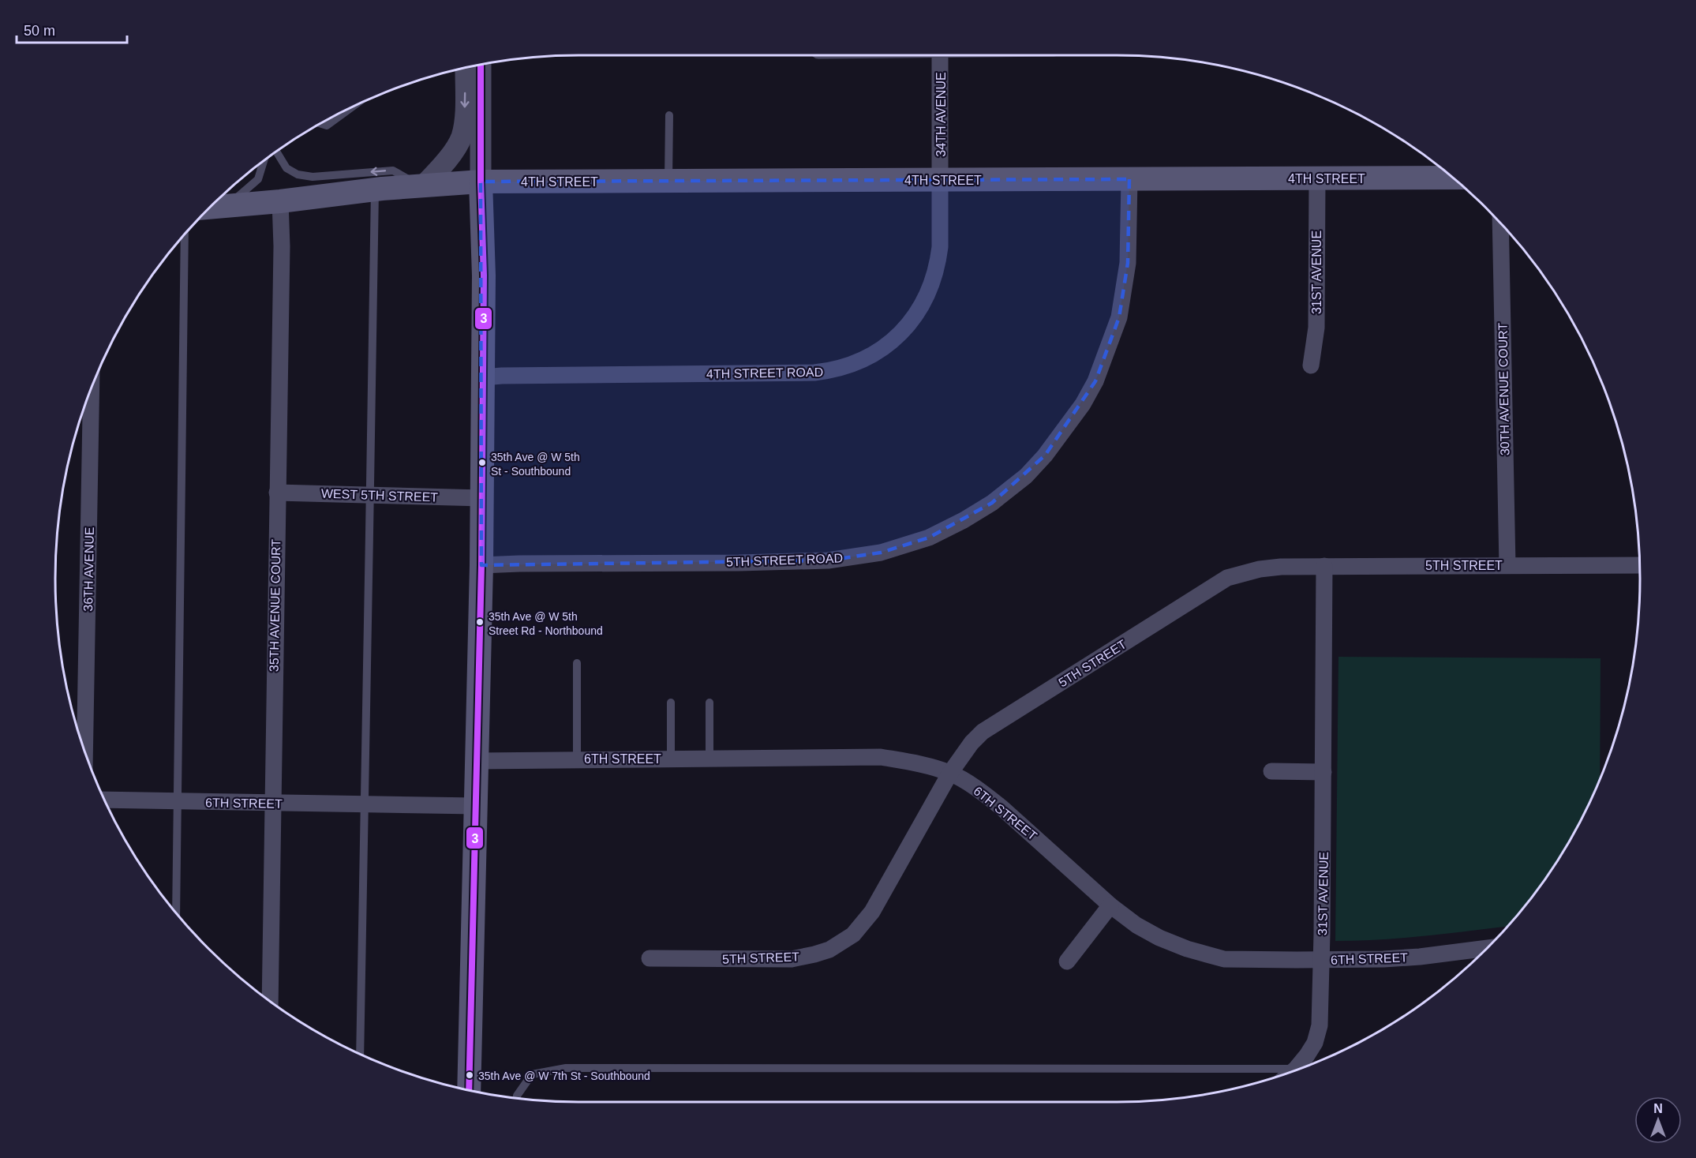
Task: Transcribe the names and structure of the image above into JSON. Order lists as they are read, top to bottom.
{
  "streets": {
    "main road": ["4TH STREET"],
    "street": [
      "34TH AVENUE",
      "31ST AVENUE",
      "4TH STREET ROAD",
      "30TH AVENUE COURT",
      "WEST 5TH STREET",
      "5TH STREET ROAD",
      "5TH STREET",
      "36TH AVENUE",
      "35TH AVENUE COURT",
      "6TH STREET"
    ]
  },
  "crossings": [
    ["34TH AVENUE", "4TH STREET"],
    ["34TH AVENUE", "4TH STREET ROAD"],
    ["4TH STREET", "31ST AVENUE"],
    ["4TH STREET", "4TH STREET ROAD"],
    ["4TH STREET", "5TH STREET ROAD"],
    ["4TH STREET", "35TH AVENUE COURT"],
    ["31ST AVENUE", "5TH STREET"],
    ["31ST AVENUE", "6TH STREET"],
    ["30TH AVENUE COURT", "5TH STREET"],
    ["WEST 5TH STREET", "35TH AVENUE COURT"],
    ["5TH STREET", "6TH STREET"],
    ["35TH AVENUE COURT", "6TH STREET"]
  ],
  "places": ["35th Ave @ W 5th St - Southbound", "35th Ave @ W 5th Street Rd - Northbound", "35th Ave @ W 7th St - Southbound"],
  "lines": ["transit line 3"],
  "scale_bar": "50 m",
  "north": "top"
}
